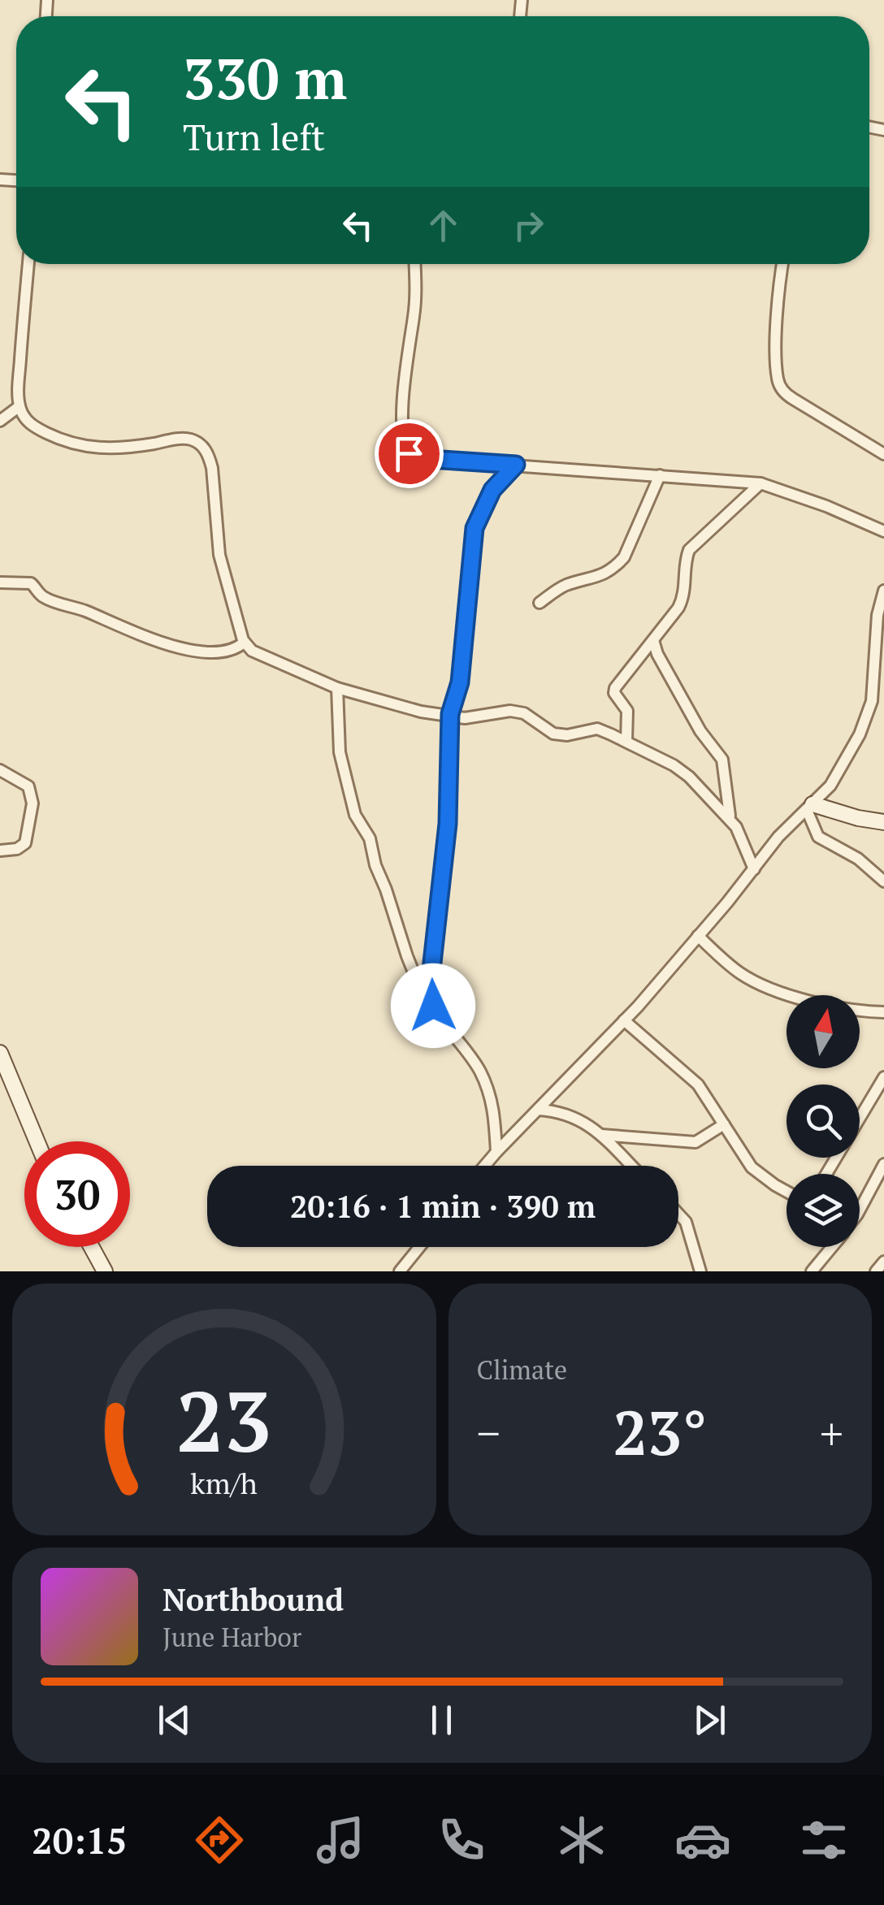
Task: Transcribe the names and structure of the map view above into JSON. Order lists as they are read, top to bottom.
{
  "north": "top",
  "page": {
    "turn": ["330 m", "Turn left"],
    "limit": "30",
    "trip": "20:16 · 1 min · 390 m",
    "tile": "Climate",
    "heat": ["−", "23°", "+"],
    "song": ["Northbound", "June Harbor"],
    "tabs": "20:15",
    "gauge": ["23", "km/h"]
  }
}
